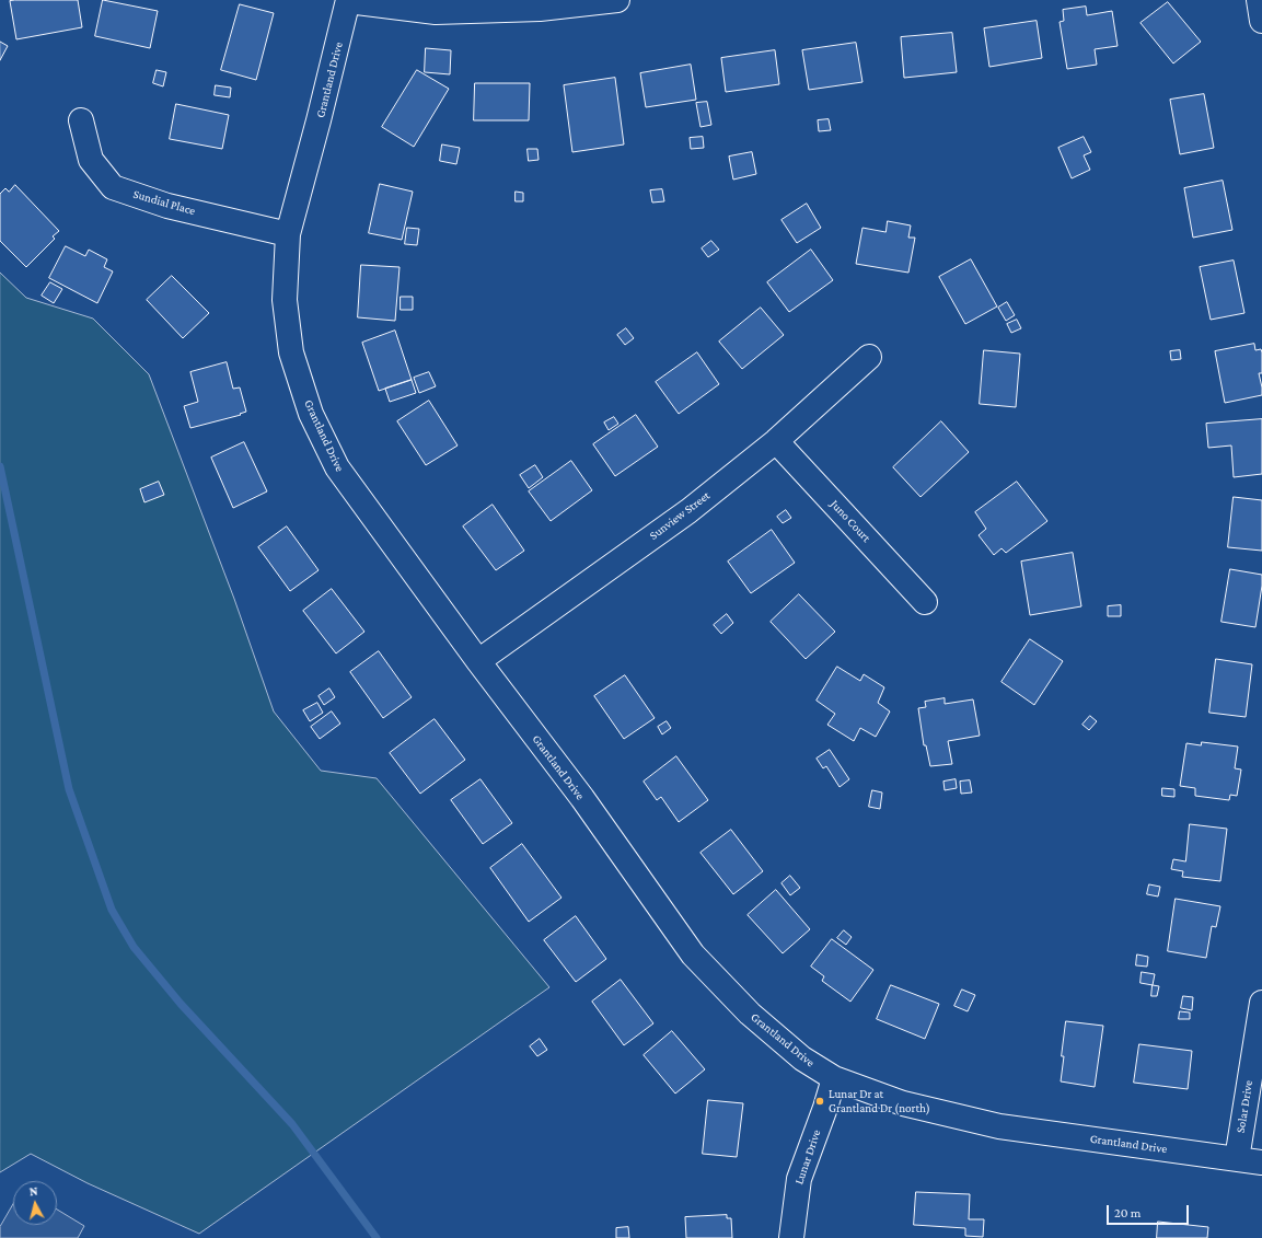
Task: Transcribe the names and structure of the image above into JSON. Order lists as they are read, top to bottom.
{
  "streets": {
    "street": [
      "Grantland Drive",
      "Sundial Place",
      "Sunview Street",
      "Juno Court",
      "Solar Drive",
      "Lunar Drive"
    ]
  },
  "crossings": [
    ["Grantland Drive", "Sundial Place"],
    ["Grantland Drive", "Sunview Street"],
    ["Grantland Drive", "Solar Drive"],
    ["Grantland Drive", "Lunar Drive"],
    ["Sunview Street", "Juno Court"]
  ],
  "places": ["Lunar Dr at Grantland Dr (north)"],
  "scale_bar": "20 m",
  "north": "top"
}
